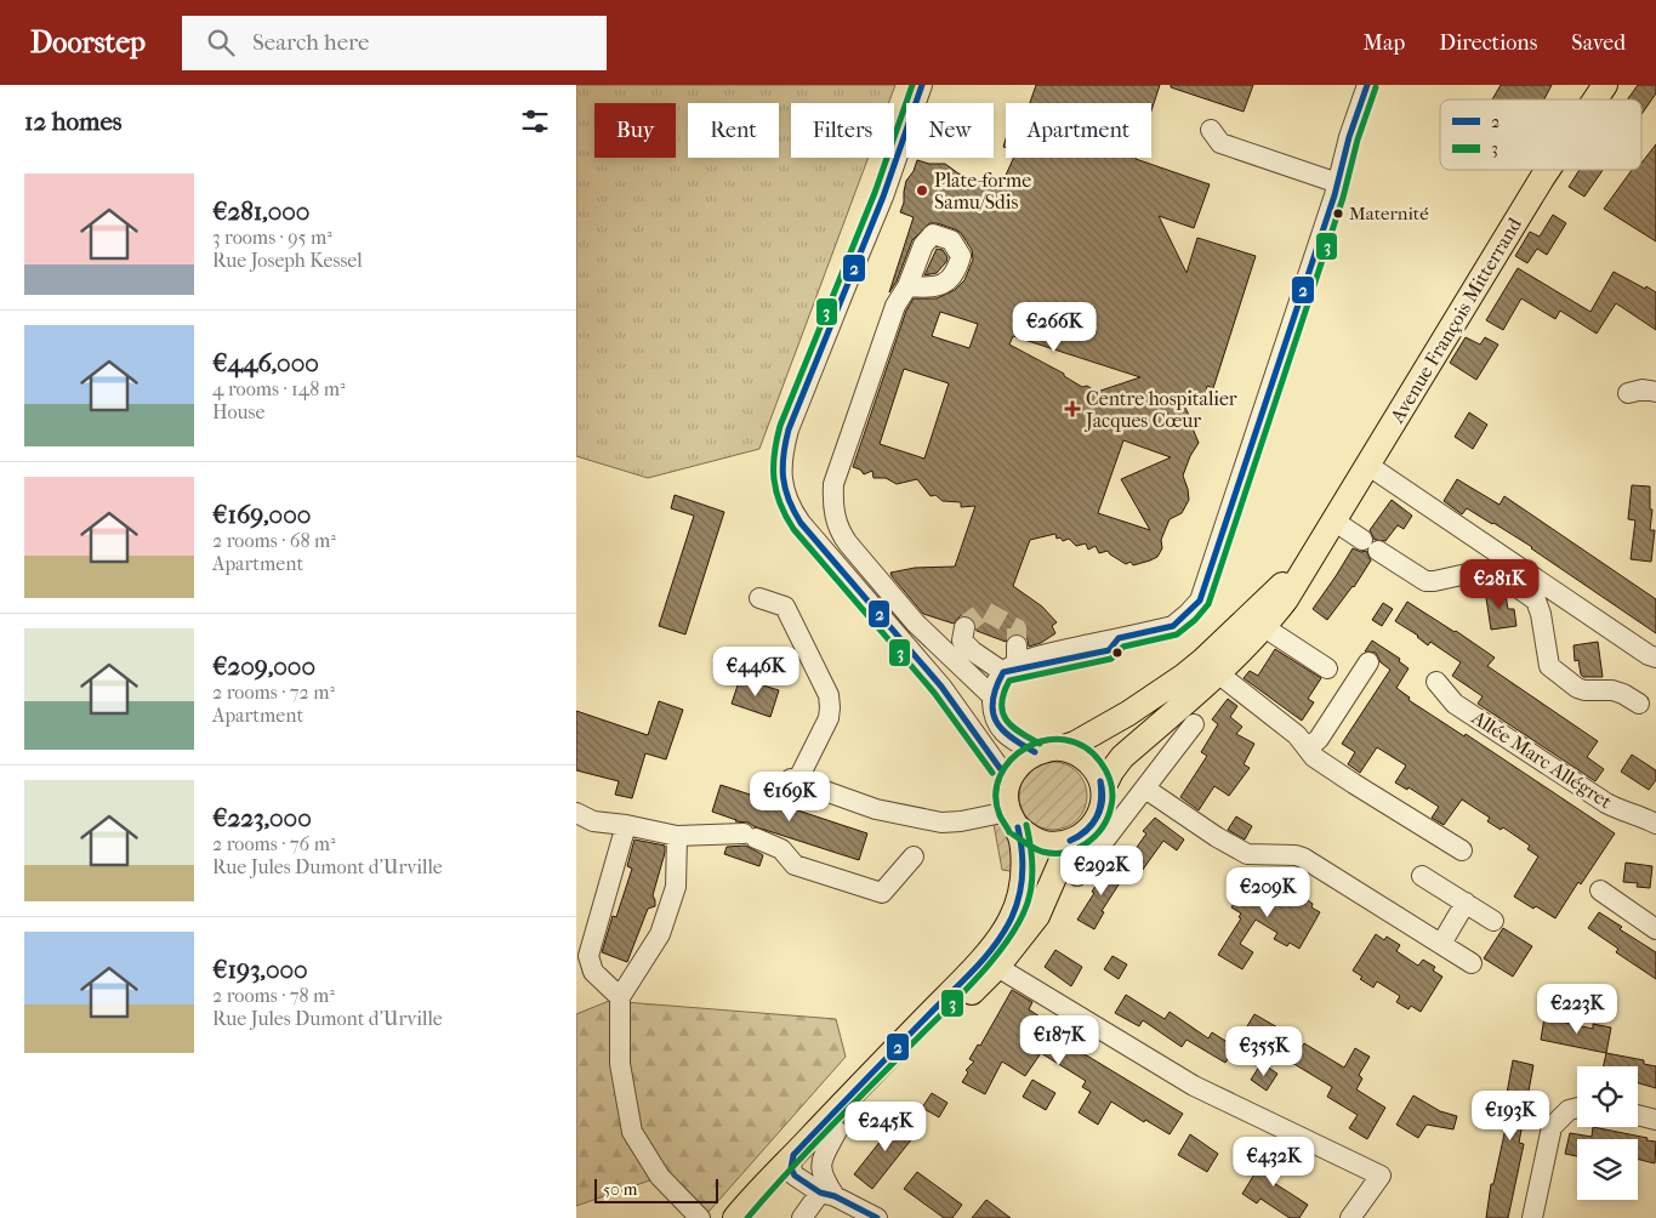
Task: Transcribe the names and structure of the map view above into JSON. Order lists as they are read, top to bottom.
{
  "streets": {
    "main road": ["Avenue François Mitterrand"],
    "street": ["Allée Marc Allégret"]
  },
  "places": {
    "other": ["Plate-forme Samu/Sdis", "Maternité"],
    "health": ["Centre hospitalier Jacques Cœur"]
  },
  "lines": ["transit line 2", "transit line 3"],
  "legend": ["2", "3"],
  "scale_bar": "50 m",
  "page": {
    "header": "Doorstep",
    "search": "Search here",
    "nav": ["Map", "Directions", "Saved"],
    "heading": "12 homes",
    "chip": [
      "Buy",
      "Rent",
      "Filters",
      "New",
      "Apartment"
    ],
    "list": [
      {
        "name": "€281,000",
        "note": "3 rooms · 95 m² · Rue Joseph Kessel"
      },
      {
        "name": "€446,000",
        "note": "4 rooms · 148 m² · House"
      },
      {
        "name": "€169,000",
        "note": "2 rooms · 68 m² · Apartment"
      },
      {
        "name": "€209,000",
        "note": "2 rooms · 72 m² · Apartment"
      },
      {
        "name": "€223,000",
        "note": "2 rooms · 76 m² · Rue Jules Dumont d'Urville"
      },
      {
        "name": "€193,000",
        "note": "2 rooms · 78 m² · Rue Jules Dumont d'Urville"
      }
    ],
    "price": [
      "€266K",
      "€281K",
      "€446K",
      "€169K",
      "€292K",
      "€209K",
      "€223K",
      "€187K",
      "€355K",
      "€193K",
      "€245K",
      "€432K"
    ],
    "scale": "50 m"
  }
}
